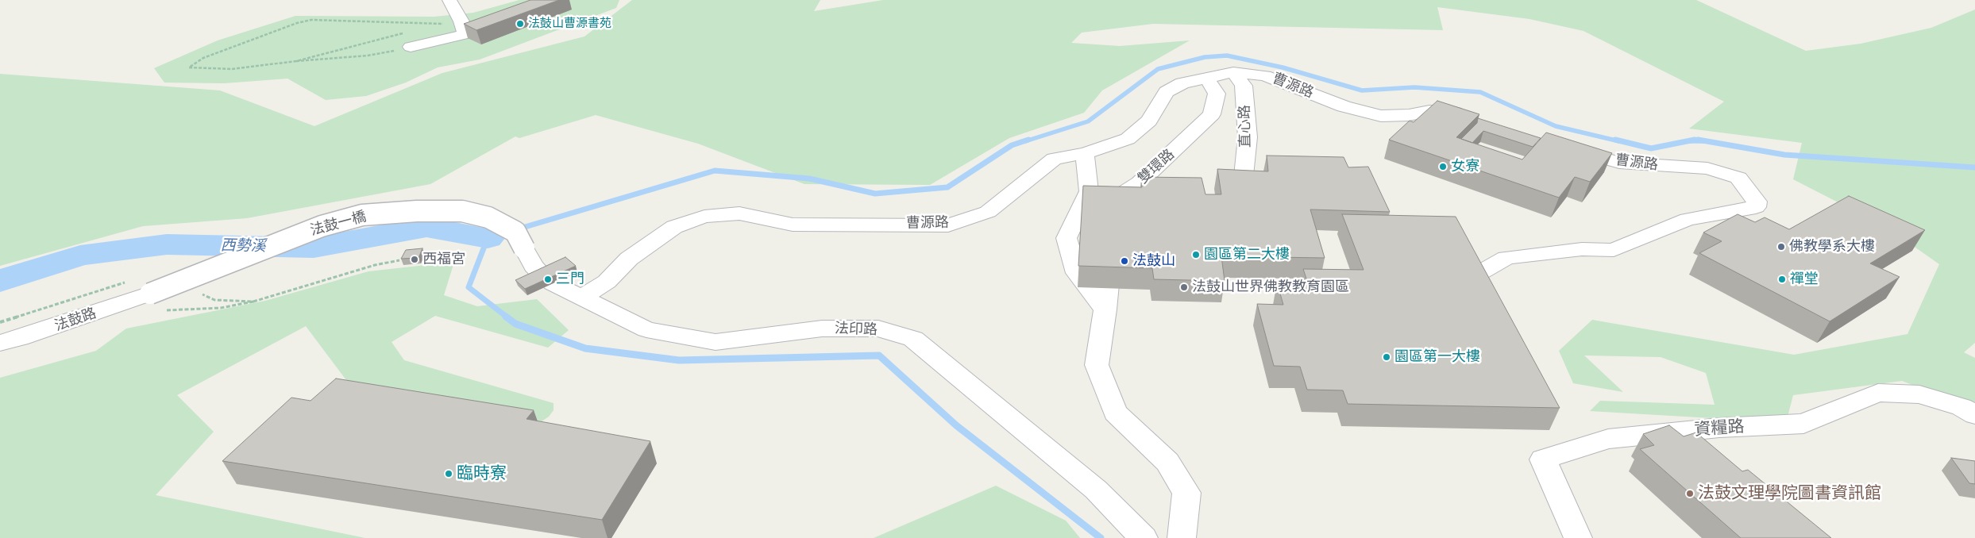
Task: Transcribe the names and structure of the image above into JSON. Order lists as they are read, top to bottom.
{
  "streets": {
    "street": [
      "曹源路",
      "直心路",
      "雙環路",
      "法鼓一橋",
      "法鼓路",
      "法印路",
      "資糧路"
    ]
  },
  "crossings": [
    ["曹源路", "直心路"],
    ["曹源路", "雙環路"],
    ["曹源路", "法印路"],
    ["法鼓一橋", "法鼓路"],
    ["法鼓一橋", "法印路"]
  ],
  "water": ["西勢溪"],
  "places": [
    "法鼓山曹源書苑",
    "女寮",
    "佛教學系大樓",
    "園區第二大樓",
    "西福宮",
    "法鼓山",
    "三門",
    "禪堂",
    "法鼓山世界佛教教育園區",
    "園區第一大樓",
    "臨時寮",
    "法鼓文理學院圖書資訊館"
  ]
}
